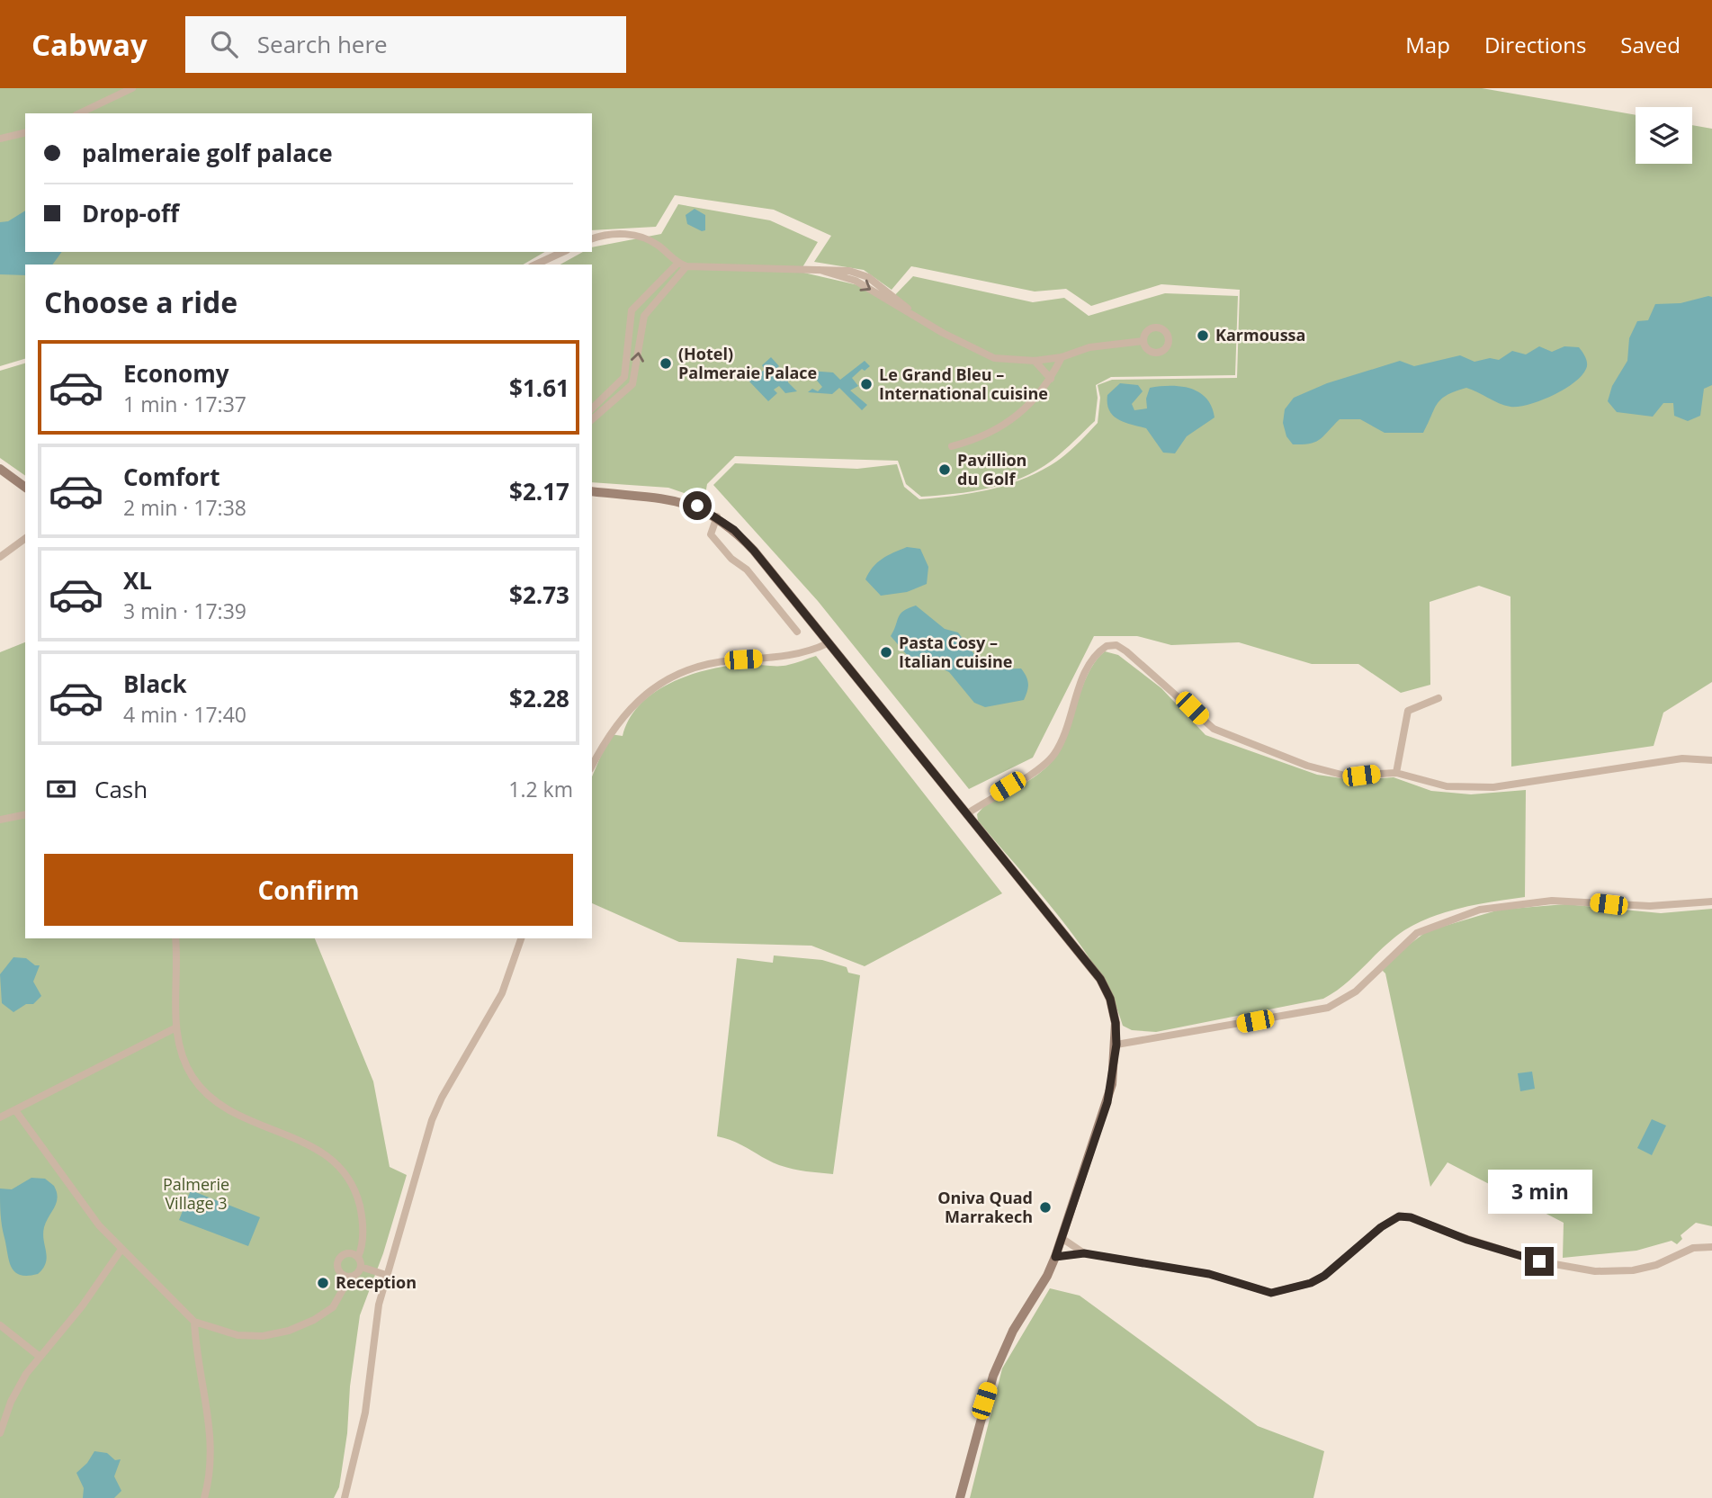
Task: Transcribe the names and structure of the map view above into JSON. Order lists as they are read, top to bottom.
{
  "parks": ["Palmerie Village 3"],
  "places": [
    "Karmoussa",
    "(Hotel) Palmeraie Palace",
    "Le Grand Bleu – International cuisine",
    "Pavillion du Golf",
    "Pasta Cosy – Italian cuisine",
    "Oniva Quad Marrakech",
    "Reception"
  ],
  "page": {
    "header": "Cabway",
    "search": "Search here",
    "nav": ["Map", "Directions", "Saved"],
    "banner": ["palmeraie golf palace", "Drop-off"],
    "heading": "Choose a ride",
    "list": [
      {
        "name": "Economy",
        "note": "1 min · 17:37",
        "value": "$1.61"
      },
      {
        "name": "Comfort",
        "note": "2 min · 17:38",
        "value": "$2.17"
      },
      {
        "name": "XL",
        "note": "3 min · 17:39",
        "value": "$2.73"
      },
      {
        "name": "Black",
        "note": "4 min · 17:40",
        "value": "$2.28"
      }
    ],
    "pay": ["Cash", "1.2 km"],
    "buttons": "Confirm",
    "bubble": "3 min"
  }
}
